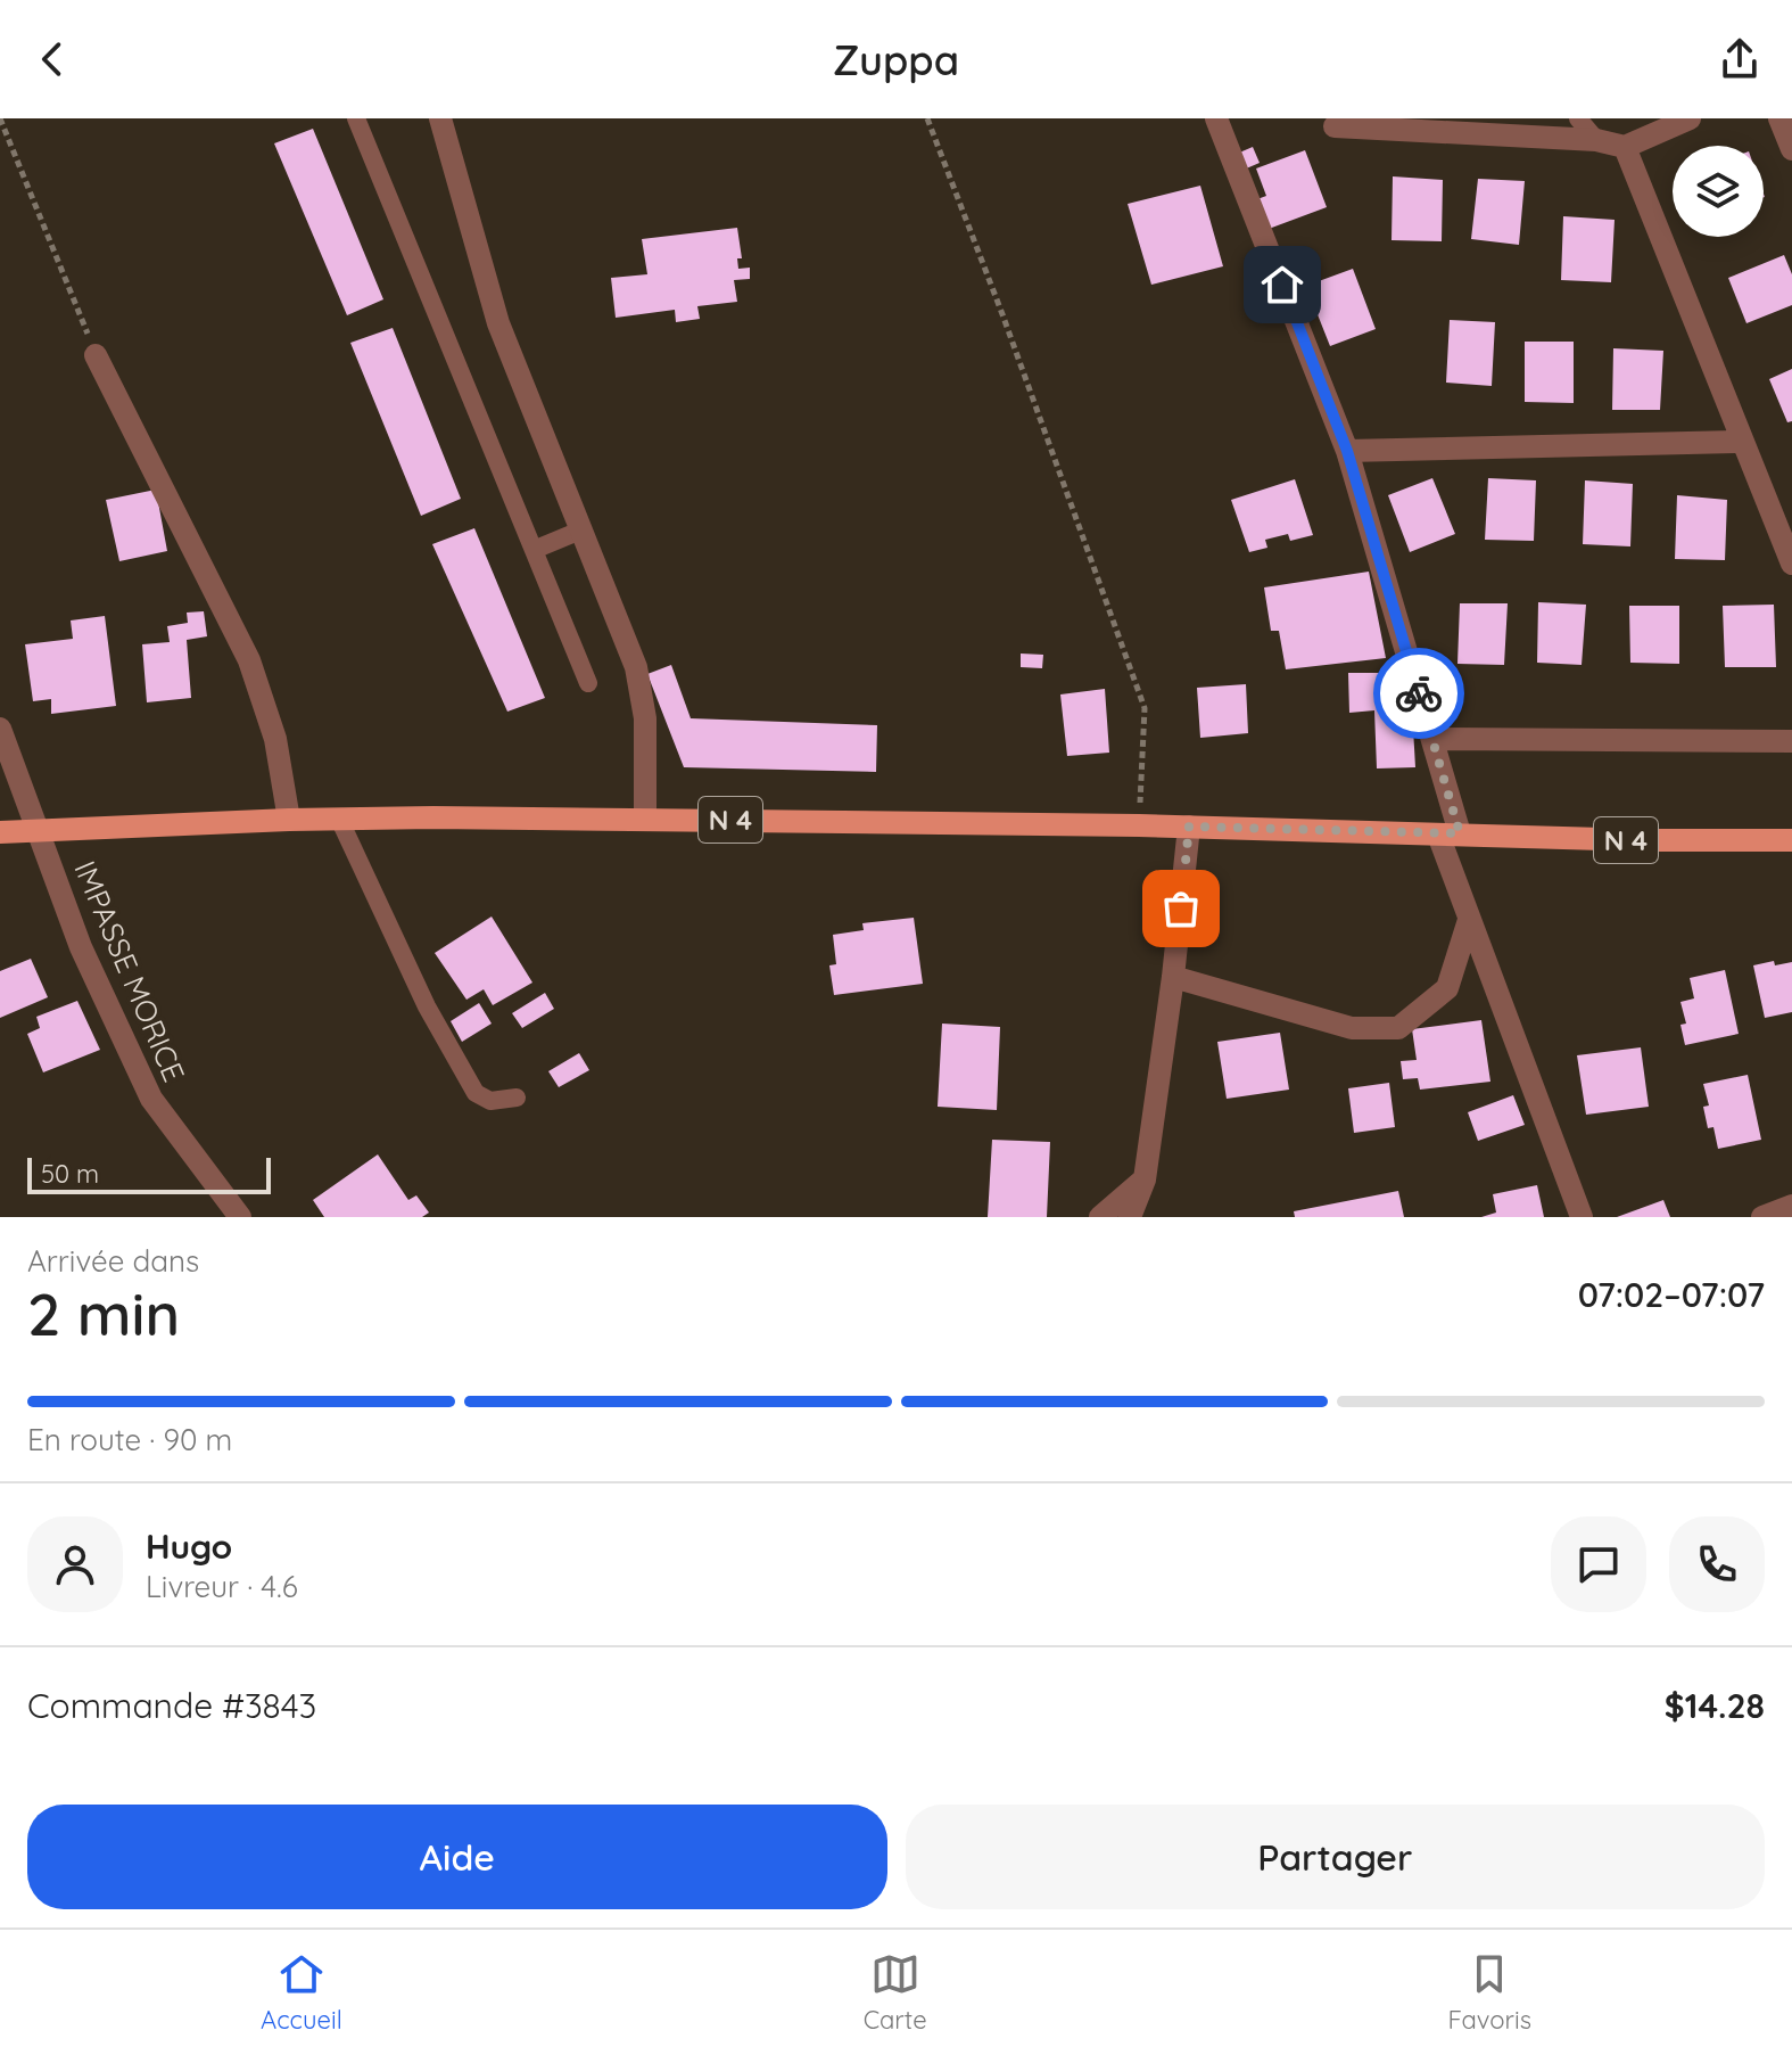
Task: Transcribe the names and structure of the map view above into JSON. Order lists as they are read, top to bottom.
{
  "streets": {
    "main road": ["N 4"],
    "street": ["IMPASSE MORICE"]
  },
  "crossings": [
    ["N 4", "IMPASSE MORICE"]
  ],
  "scale_bar": "50 m",
  "page": {
    "header": "Zuppa",
    "scale": "50 m",
    "heading": ["2 min", "Arrivée dans", "07:02–07:07"],
    "panel": [
      "Hugo",
      "Livreur · 4.6",
      "Commande #3843",
      "$14.28"
    ],
    "bar": "En route · 90 m",
    "buttons": ["Aide", "Partager"],
    "tabs": ["Accueil", "Carte", "Favoris"]
  }
}
